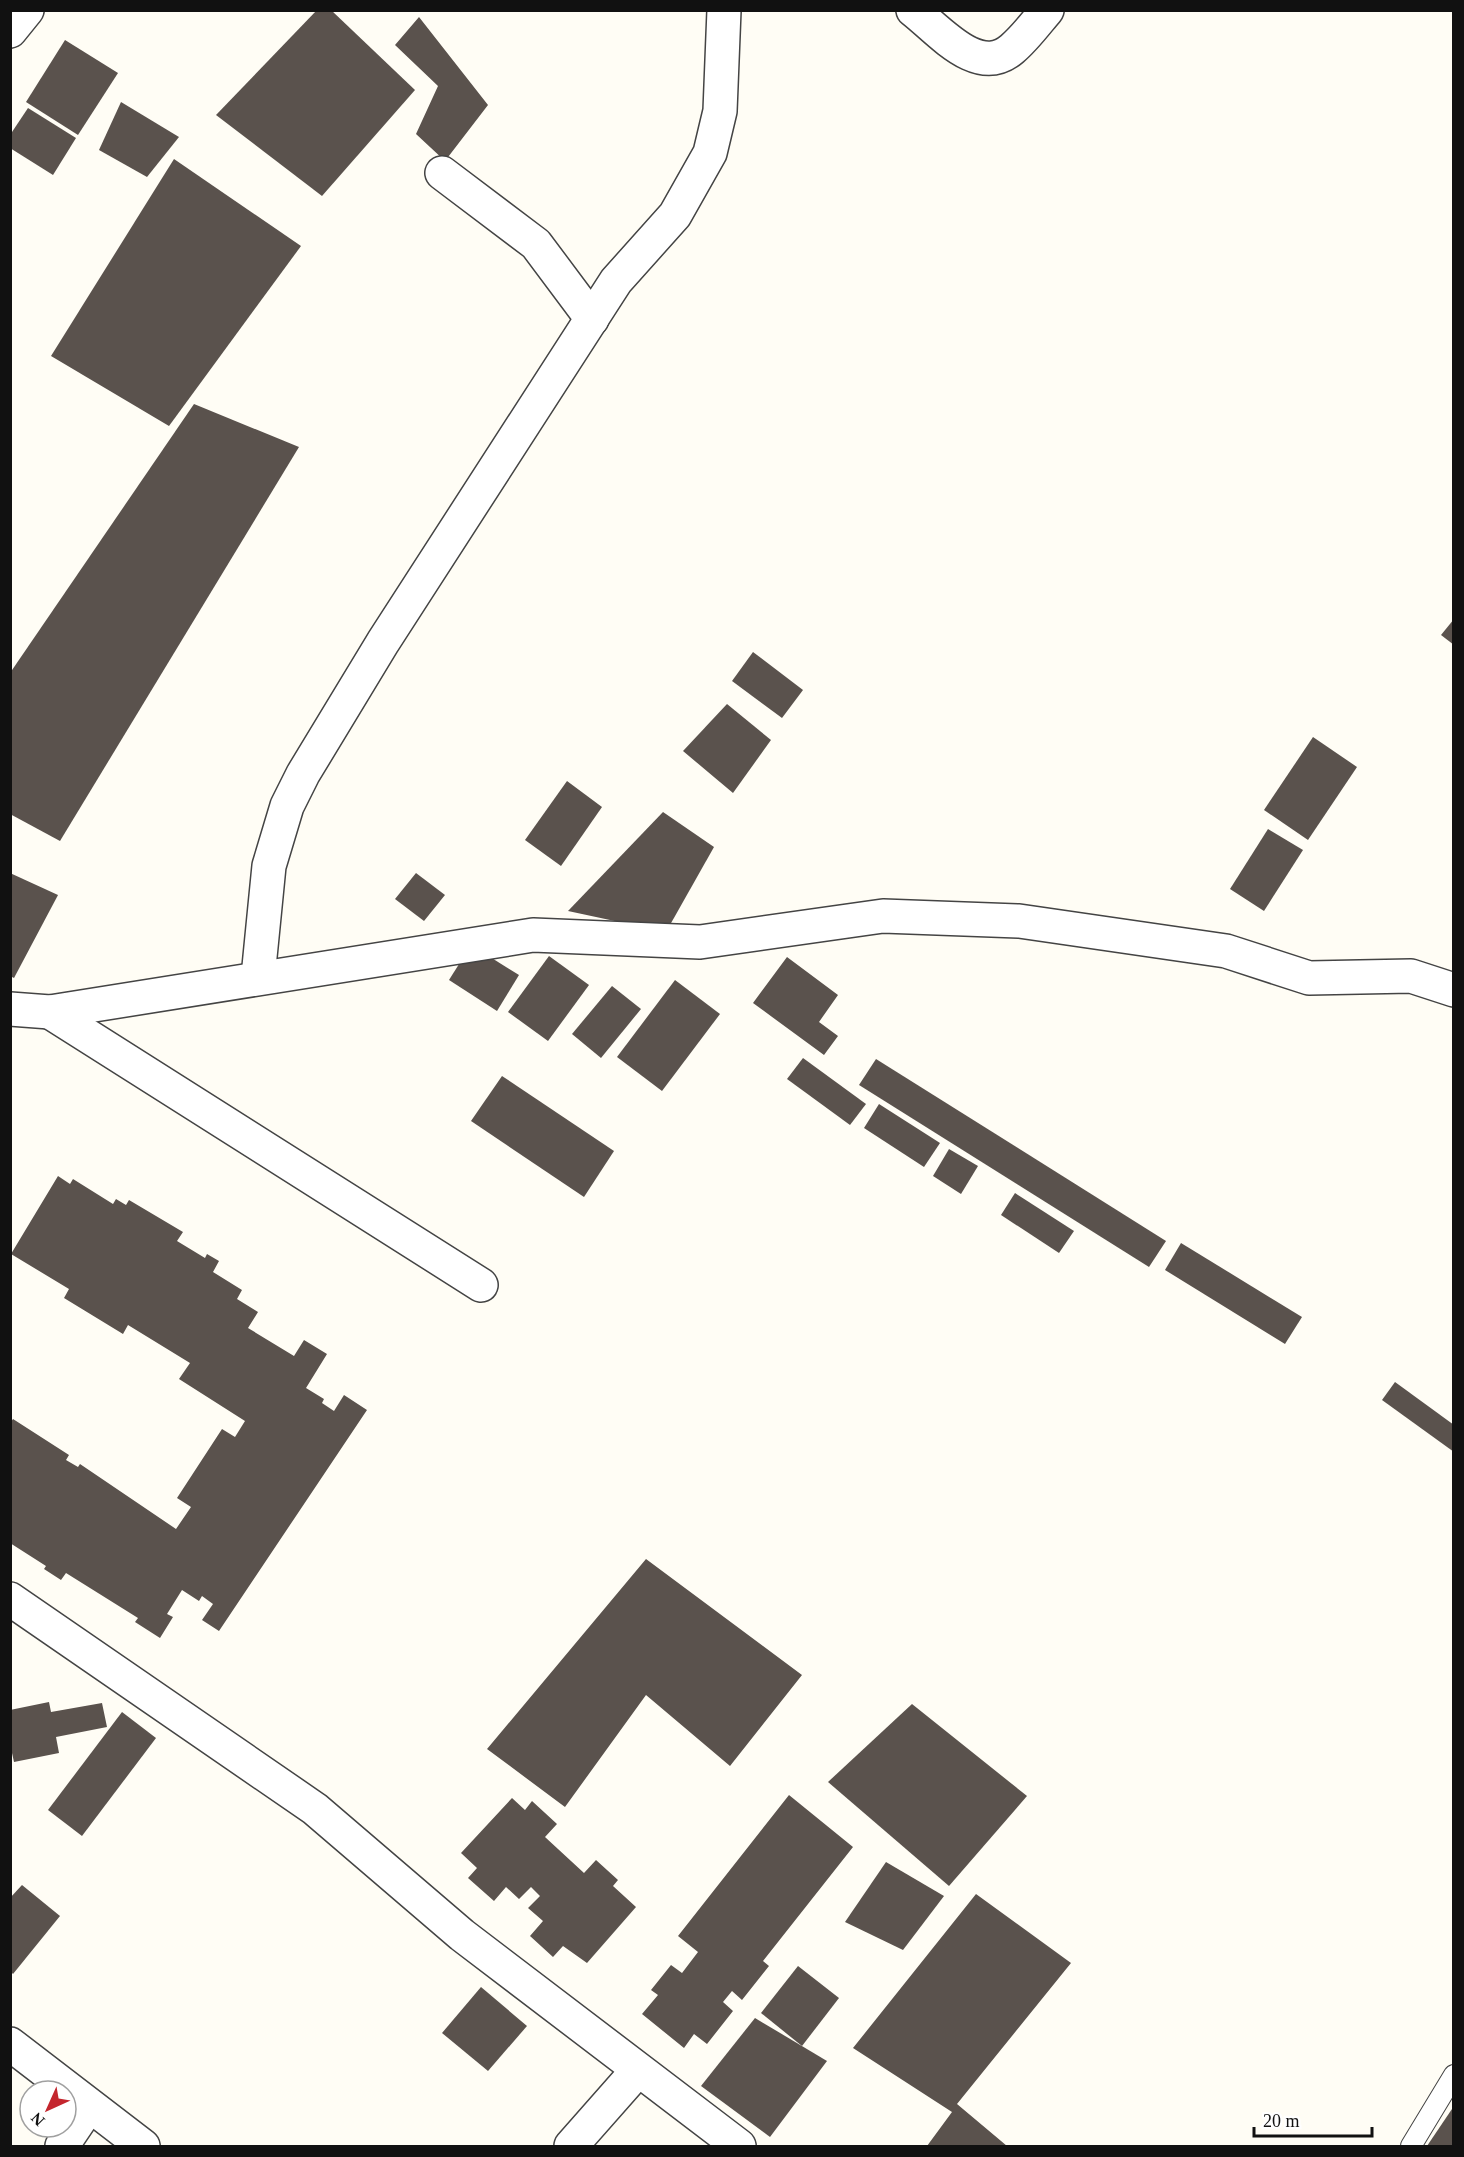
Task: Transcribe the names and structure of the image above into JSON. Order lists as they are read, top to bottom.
{
  "scale_bar": "20 m",
  "north": "bottom left"
}
